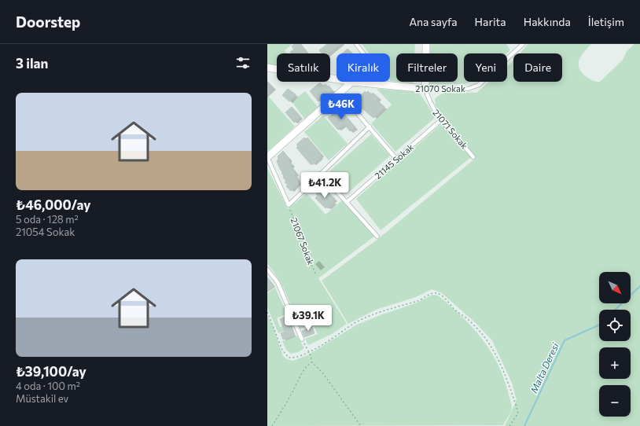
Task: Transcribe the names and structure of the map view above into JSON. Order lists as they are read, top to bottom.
{
  "streets": {
    "street": ["21070 Sokak", "21071 Sokak"],
    "lane": ["21145 Sokak"],
    "path": ["21067 Sokak"]
  },
  "crossings": [
    ["21070 Sokak", "21071 Sokak"],
    ["21071 Sokak", "21145 Sokak"]
  ],
  "water": ["Malta Deresi"],
  "north": "bottom right",
  "page": {
    "header": "Doorstep",
    "nav": [
      "Ana sayfa",
      "Harita",
      "Hakkında",
      "İletişim"
    ],
    "heading": "3 ilan",
    "chip": [
      "Satılık",
      "Kiralık",
      "Filtreler",
      "Yeni",
      "Daire"
    ],
    "list": [
      {
        "name": "₺46,000/ay",
        "note": "5 oda · 128 m² · 21054 Sokak"
      },
      {
        "name": "₺39,100/ay",
        "note": "4 oda · 100 m² · Müstakil ev"
      }
    ],
    "price": ["₺46K", "₺41.2K", "₺39.1K"],
    "map_buttons": ["+", "−"]
  }
}
